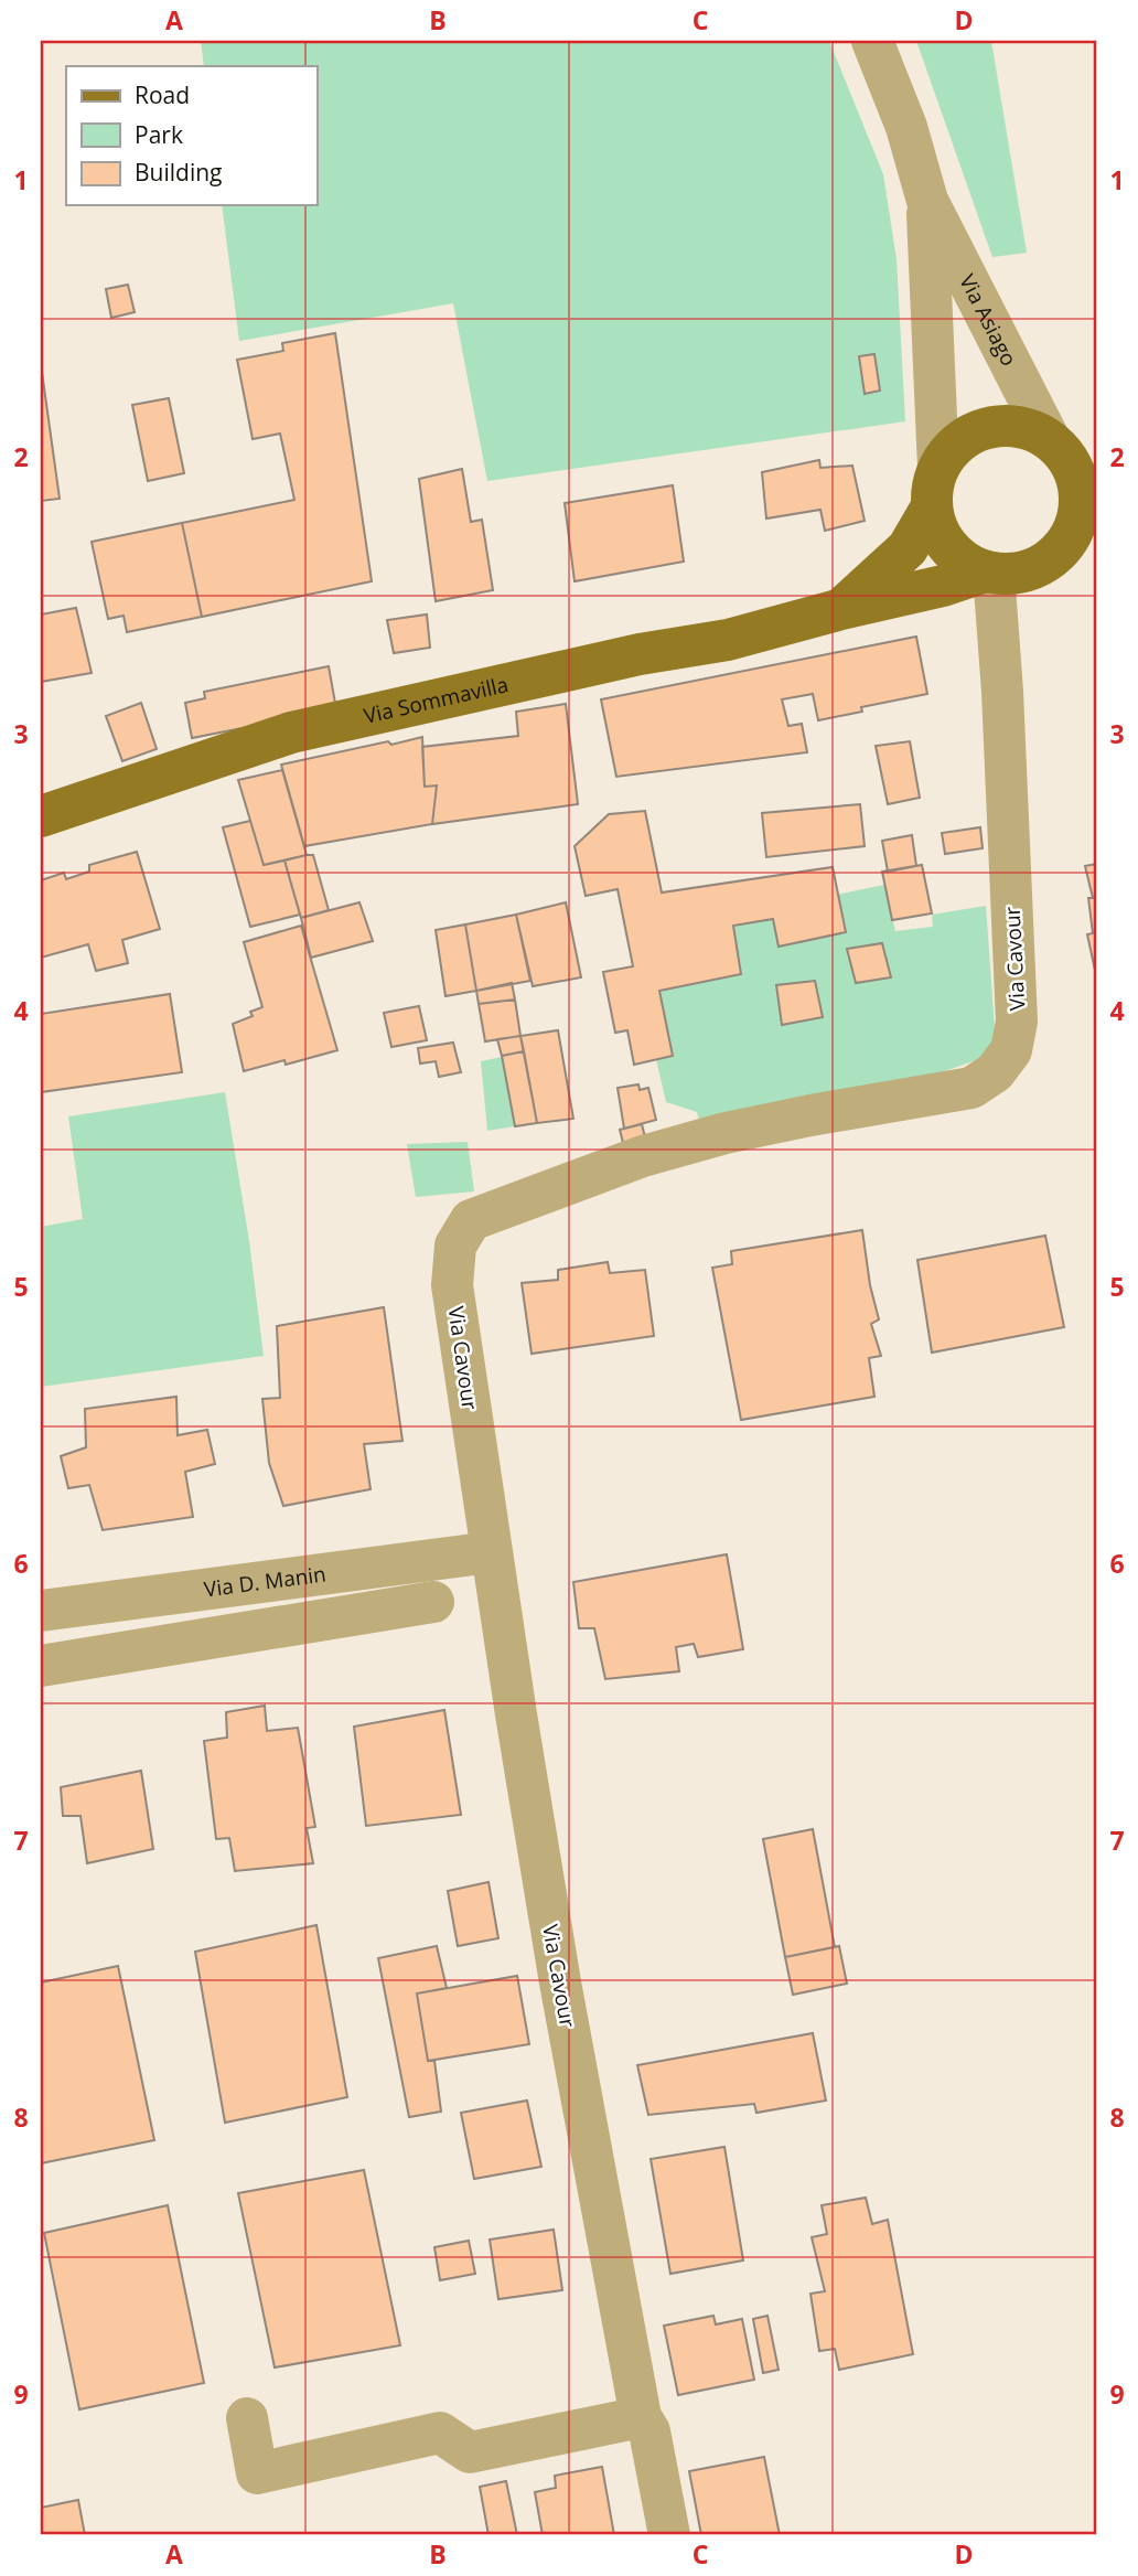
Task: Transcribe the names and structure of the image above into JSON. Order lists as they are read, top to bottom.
{
  "streets": {
    "main road": ["Via Sommavilla"],
    "street": ["Via Asiago", "Via Cavour", "Via D. Manin"]
  },
  "crossings": [
    ["Via Asiago", "Via Sommavilla"],
    ["Via Asiago", "Via Cavour"],
    ["Via Sommavilla", "Via Cavour"],
    ["Via Cavour", "Via D. Manin"]
  ],
  "legend": ["Road", "Park", "Building"],
  "grid": {
    "columns": [
      "A",
      "B",
      "C",
      "D"
    ],
    "rows": [
      "1",
      "2",
      "3",
      "4",
      "5",
      "6",
      "7",
      "8",
      "9"
    ]
  }
}
